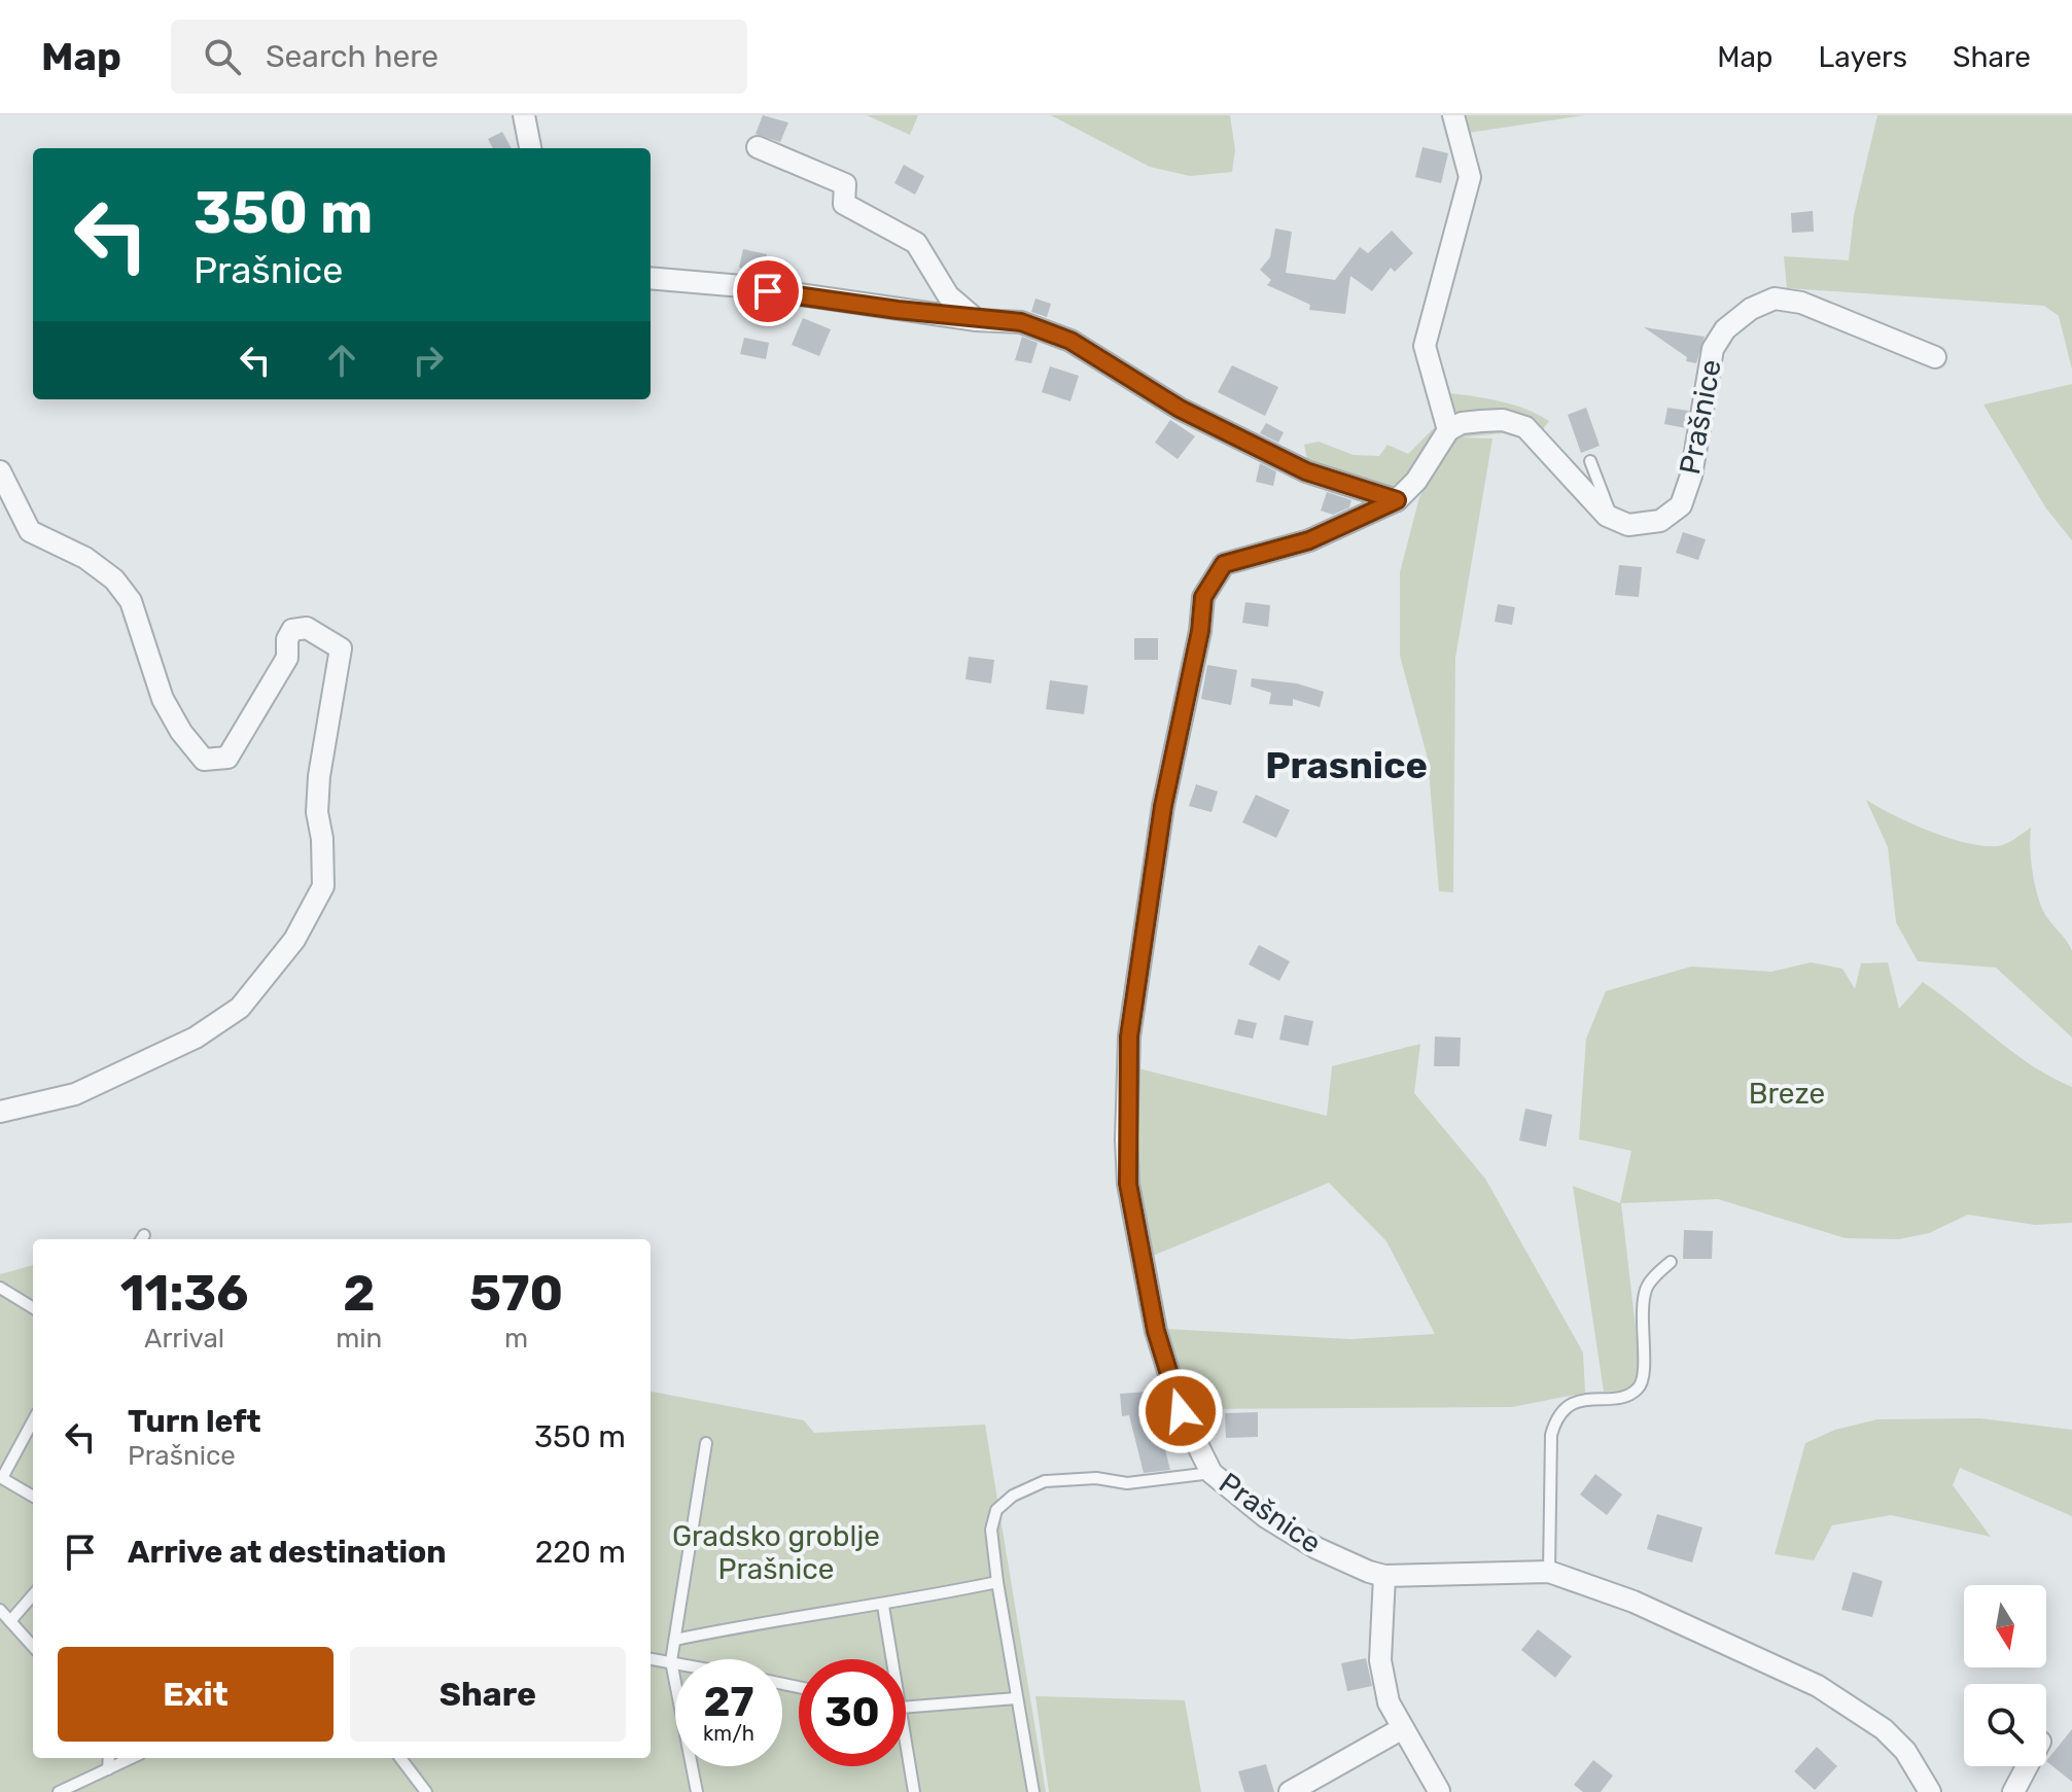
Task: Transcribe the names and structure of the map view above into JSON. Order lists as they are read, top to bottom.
{
  "streets": {
    "street": ["Prašnice"]
  },
  "districts": ["Prasnice"],
  "parks": ["Breze", "Gradsko groblje Prašnice"],
  "north": "bottom",
  "page": {
    "header": "Map",
    "search": "Search here",
    "nav": ["Map", "Layers", "Share"],
    "turn": ["350 m", "Prašnice"],
    "eta": [
      "11:36",
      "Arrival",
      "2",
      "min",
      "570",
      "m"
    ],
    "list": [
      {
        "name": "Turn left",
        "note": "Prašnice",
        "value": "350 m"
      },
      {
        "name": "Arrive at destination",
        "value": "220 m"
      }
    ],
    "buttons": ["Exit", "Share"],
    "speed": "27 km/h",
    "limit": "30"
  }
}
